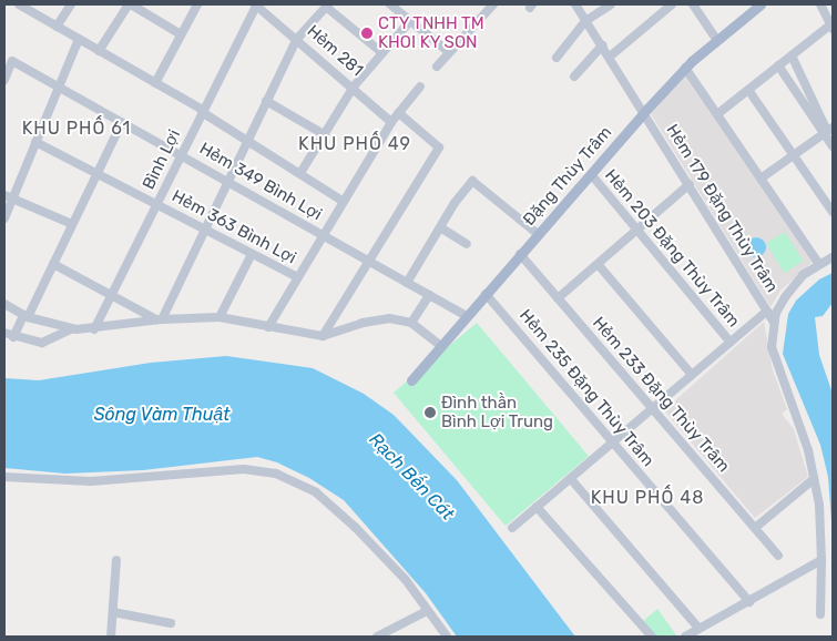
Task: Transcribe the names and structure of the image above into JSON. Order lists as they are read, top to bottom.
{
  "streets": {
    "main road": ["Đặng Thùy Trâm"],
    "street": [
      "Hẻm 281",
      "Bình Lợi",
      "Hẻm 349 Bình Lợi",
      "Hẻm 179 Đặng Thùy Trâm",
      "Hẻm 363 Bình Lợi",
      "Hẻm 203 Đặng Thùy Trâm",
      "Hẻm 235 Đặng Thùy Trâm",
      "Hẻm 233 Đặng Thùy Trâm"
    ]
  },
  "crossings": [
    ["Hẻm 281", "Bình Lợi"],
    ["Bình Lợi", "Hẻm 349 Bình Lợi"],
    ["Bình Lợi", "Hẻm 363 Bình Lợi"],
    ["Đặng Thùy Trâm", "Hẻm 349 Bình Lợi"],
    ["Đặng Thùy Trâm", "Hẻm 179 Đặng Thùy Trâm"],
    ["Đặng Thùy Trâm", "Hẻm 203 Đặng Thùy Trâm"],
    ["Đặng Thùy Trâm", "Hẻm 235 Đặng Thùy Trâm"],
    ["Đặng Thùy Trâm", "Hẻm 233 Đặng Thùy Trâm"]
  ],
  "districts": ["KHU PHỐ 61", "KHU PHỐ 49", "KHU PHỐ 48"],
  "water": ["Sông Vàm Thuật", "Rạch Bến Cát"],
  "places": ["CTY TNHH TM KHOI KY SON", "Đình thần Bình Lợi Trung"]
}
